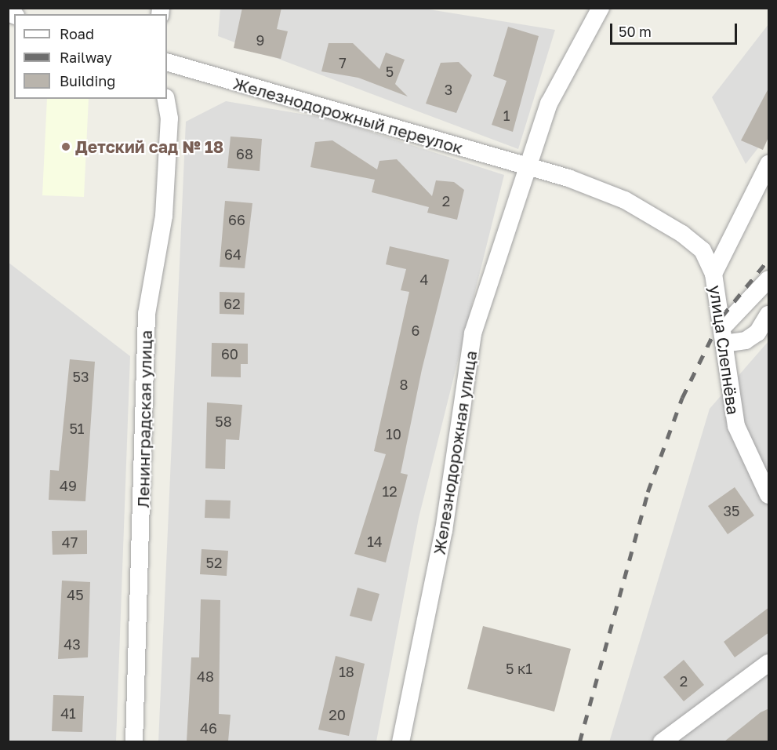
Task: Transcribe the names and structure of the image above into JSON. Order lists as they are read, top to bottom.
{
  "streets": {
    "street": [
      "Железнодорожный переулок",
      "улица Слепнёва",
      "Ленинградская улица",
      "Железнодорожная улица"
    ]
  },
  "crossings": [
    ["Железнодорожный переулок", "улица Слепнёва"],
    ["Железнодорожный переулок", "Железнодорожная улица"],
    ["улица Слепнёва", "Железнодорожная улица"]
  ],
  "places": ["Детский сад № 18"],
  "house_numbers": [
    "9",
    "7",
    "5",
    "3",
    "1",
    "68",
    "2",
    "66",
    "64",
    "4",
    "62",
    "6",
    "60",
    "53",
    "8",
    "58",
    "51",
    "10",
    "49",
    "12",
    "35",
    "14",
    "47",
    "52",
    "45",
    "43",
    "5 к1",
    "18",
    "48",
    "2",
    "41",
    "20",
    "46"
  ],
  "legend": ["Road", "Railway", "Building"],
  "scale_bar": "50 m"
}
